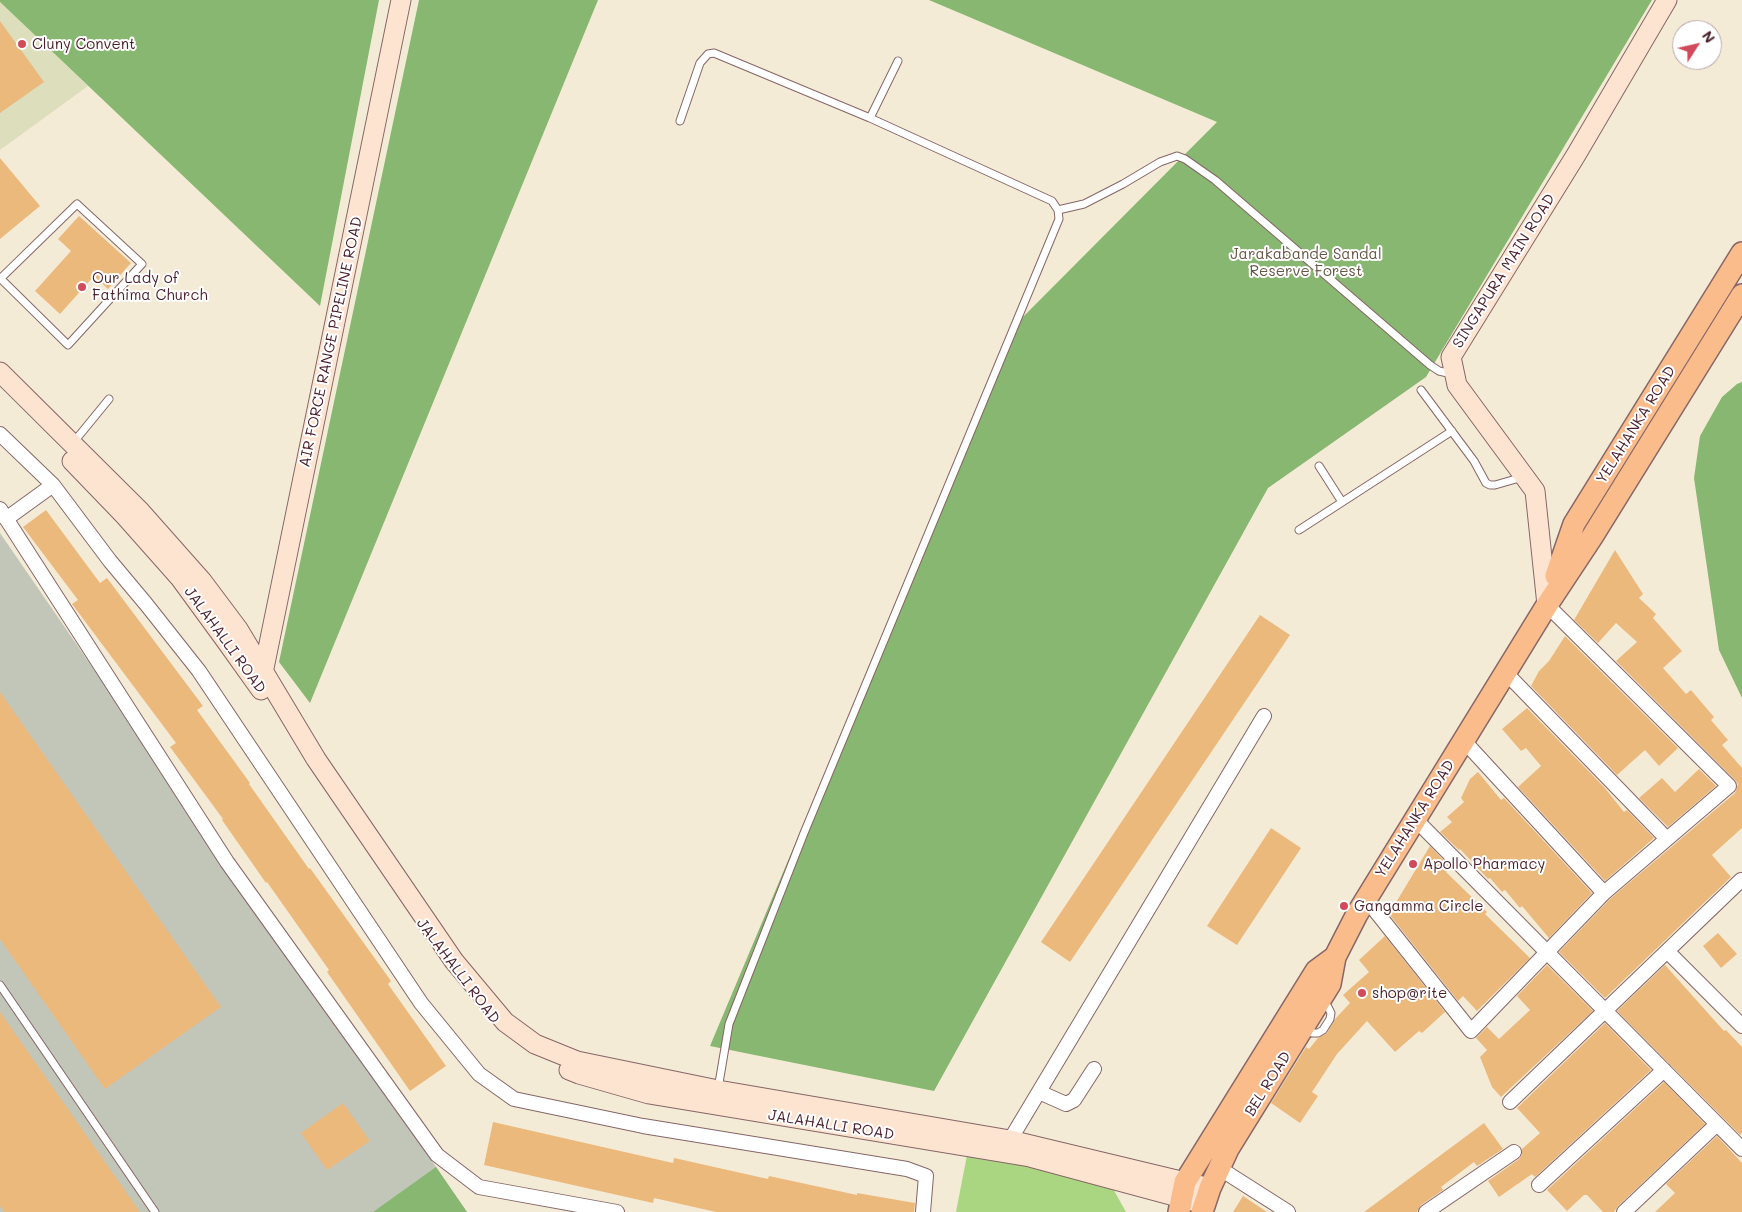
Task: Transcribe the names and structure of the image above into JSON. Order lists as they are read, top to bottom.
{
  "streets": {
    "main road": [
      "SINGAPURA MAIN ROAD",
      "AIR FORCE RANGE PIPELINE ROAD",
      "YELAHANKA ROAD",
      "JALAHALLI ROAD",
      "BEL ROAD"
    ]
  },
  "crossings": [
    ["SINGAPURA MAIN ROAD", "YELAHANKA ROAD"],
    ["AIR FORCE RANGE PIPELINE ROAD", "JALAHALLI ROAD"],
    ["YELAHANKA ROAD", "JALAHALLI ROAD"],
    ["YELAHANKA ROAD", "BEL ROAD"],
    ["JALAHALLI ROAD", "BEL ROAD"]
  ],
  "parks": ["Jarakabande Sandal Reserve Forest"],
  "places": [
    "Cluny Convent",
    "Our Lady of Fathima Church",
    "Apollo Pharmacy",
    "Gangamma Circle",
    "shop@rite"
  ],
  "north": "top right"
}
